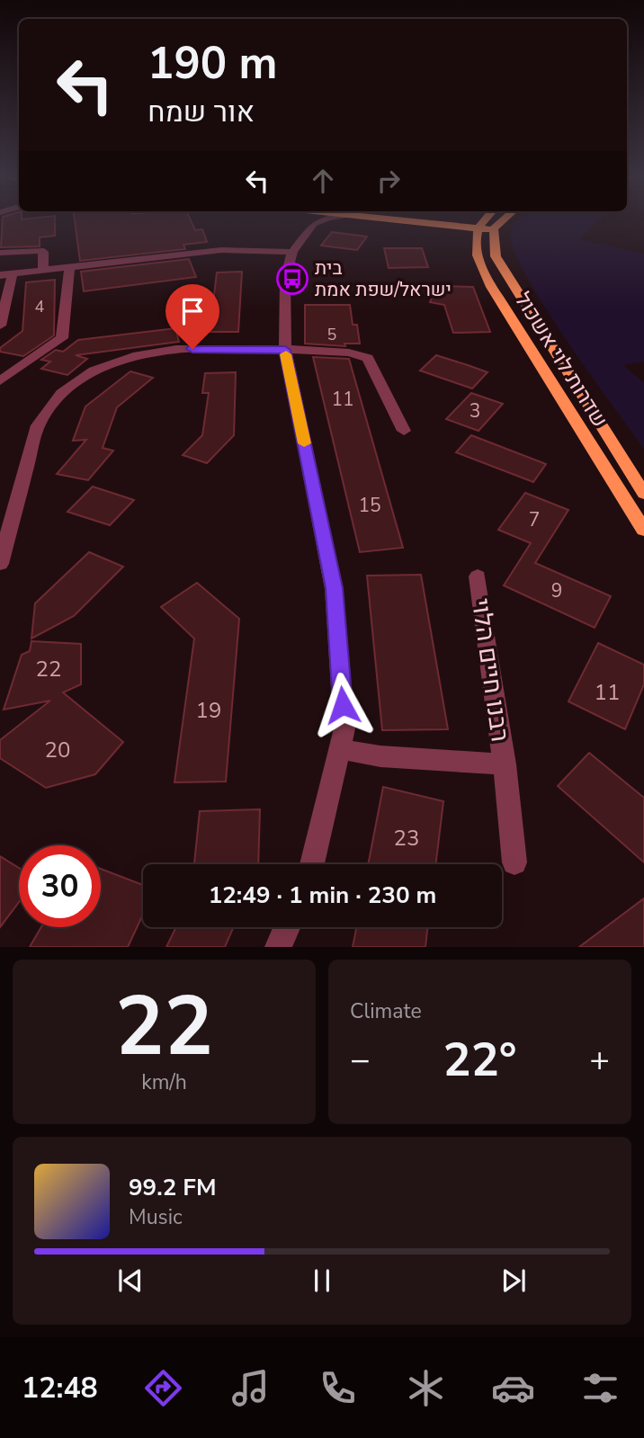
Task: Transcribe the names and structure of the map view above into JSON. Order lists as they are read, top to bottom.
{
  "streets": {
    "main road": ["שדרות לוי אשכול"],
    "street": ["רבנו חיים הלוי"]
  },
  "places": {
    "bus stop": ["בית ישראל/שפת אמת"]
  },
  "house_numbers": [
    "4",
    "5",
    "11",
    "3",
    "15",
    "7",
    "9",
    "22",
    "11",
    "19",
    "20",
    "23"
  ],
  "page": {
    "turn": ["190 m", "אור שמח"],
    "limit": "30",
    "trip": "12:49 · 1 min · 230 m",
    "tile": [
      ["22", "km/h"],
      "Climate"
    ],
    "heat": ["−", "22°", "+"],
    "song": ["99.2 FM", "Music"],
    "tabs": "12:48"
  }
}
